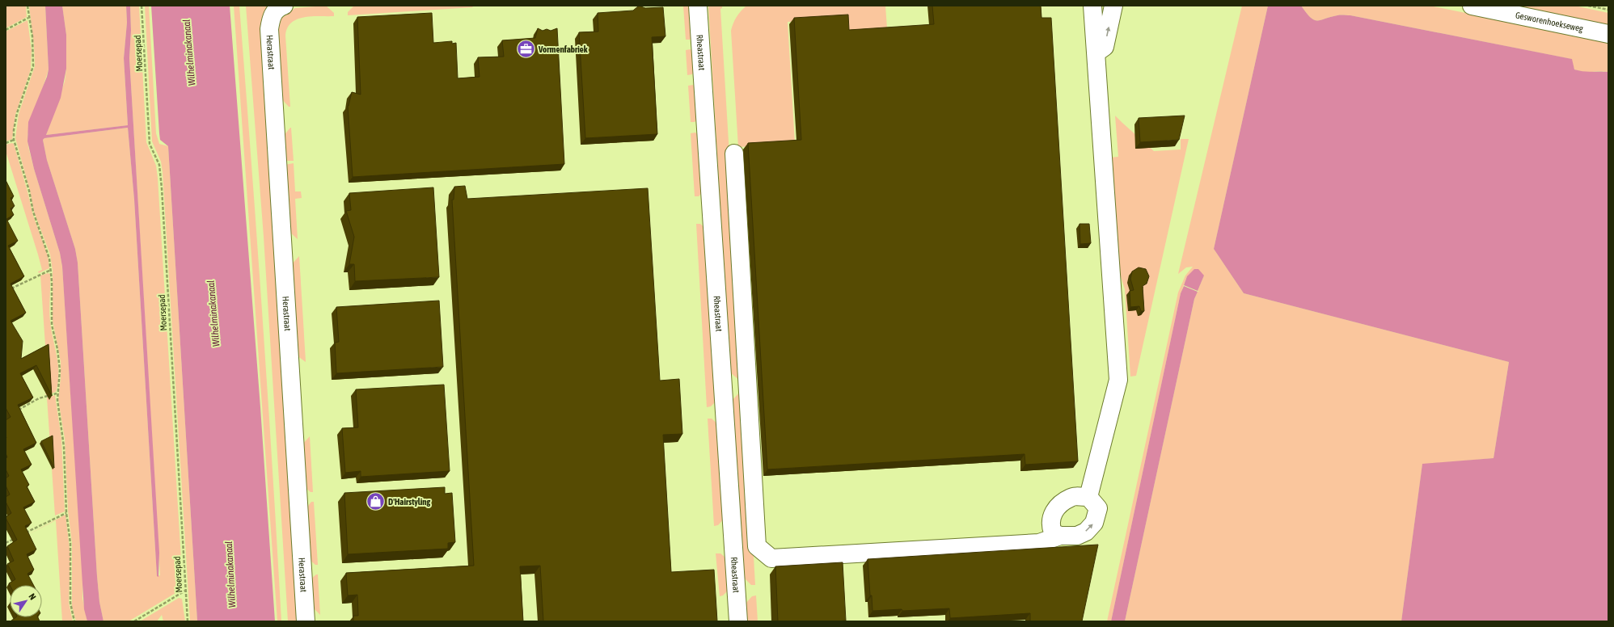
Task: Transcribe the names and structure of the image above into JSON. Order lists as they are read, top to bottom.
{
  "streets": {
    "street": ["Gesworenhoekseweg", "Herastraat", "Rheastraat"],
    "path": ["Moersepad"]
  },
  "water": ["Wilhelminakanaal"],
  "places": {
    "office": ["Vormenfabriek"],
    "shop": ["D'Hairstyling"]
  },
  "north": "top right"
}
